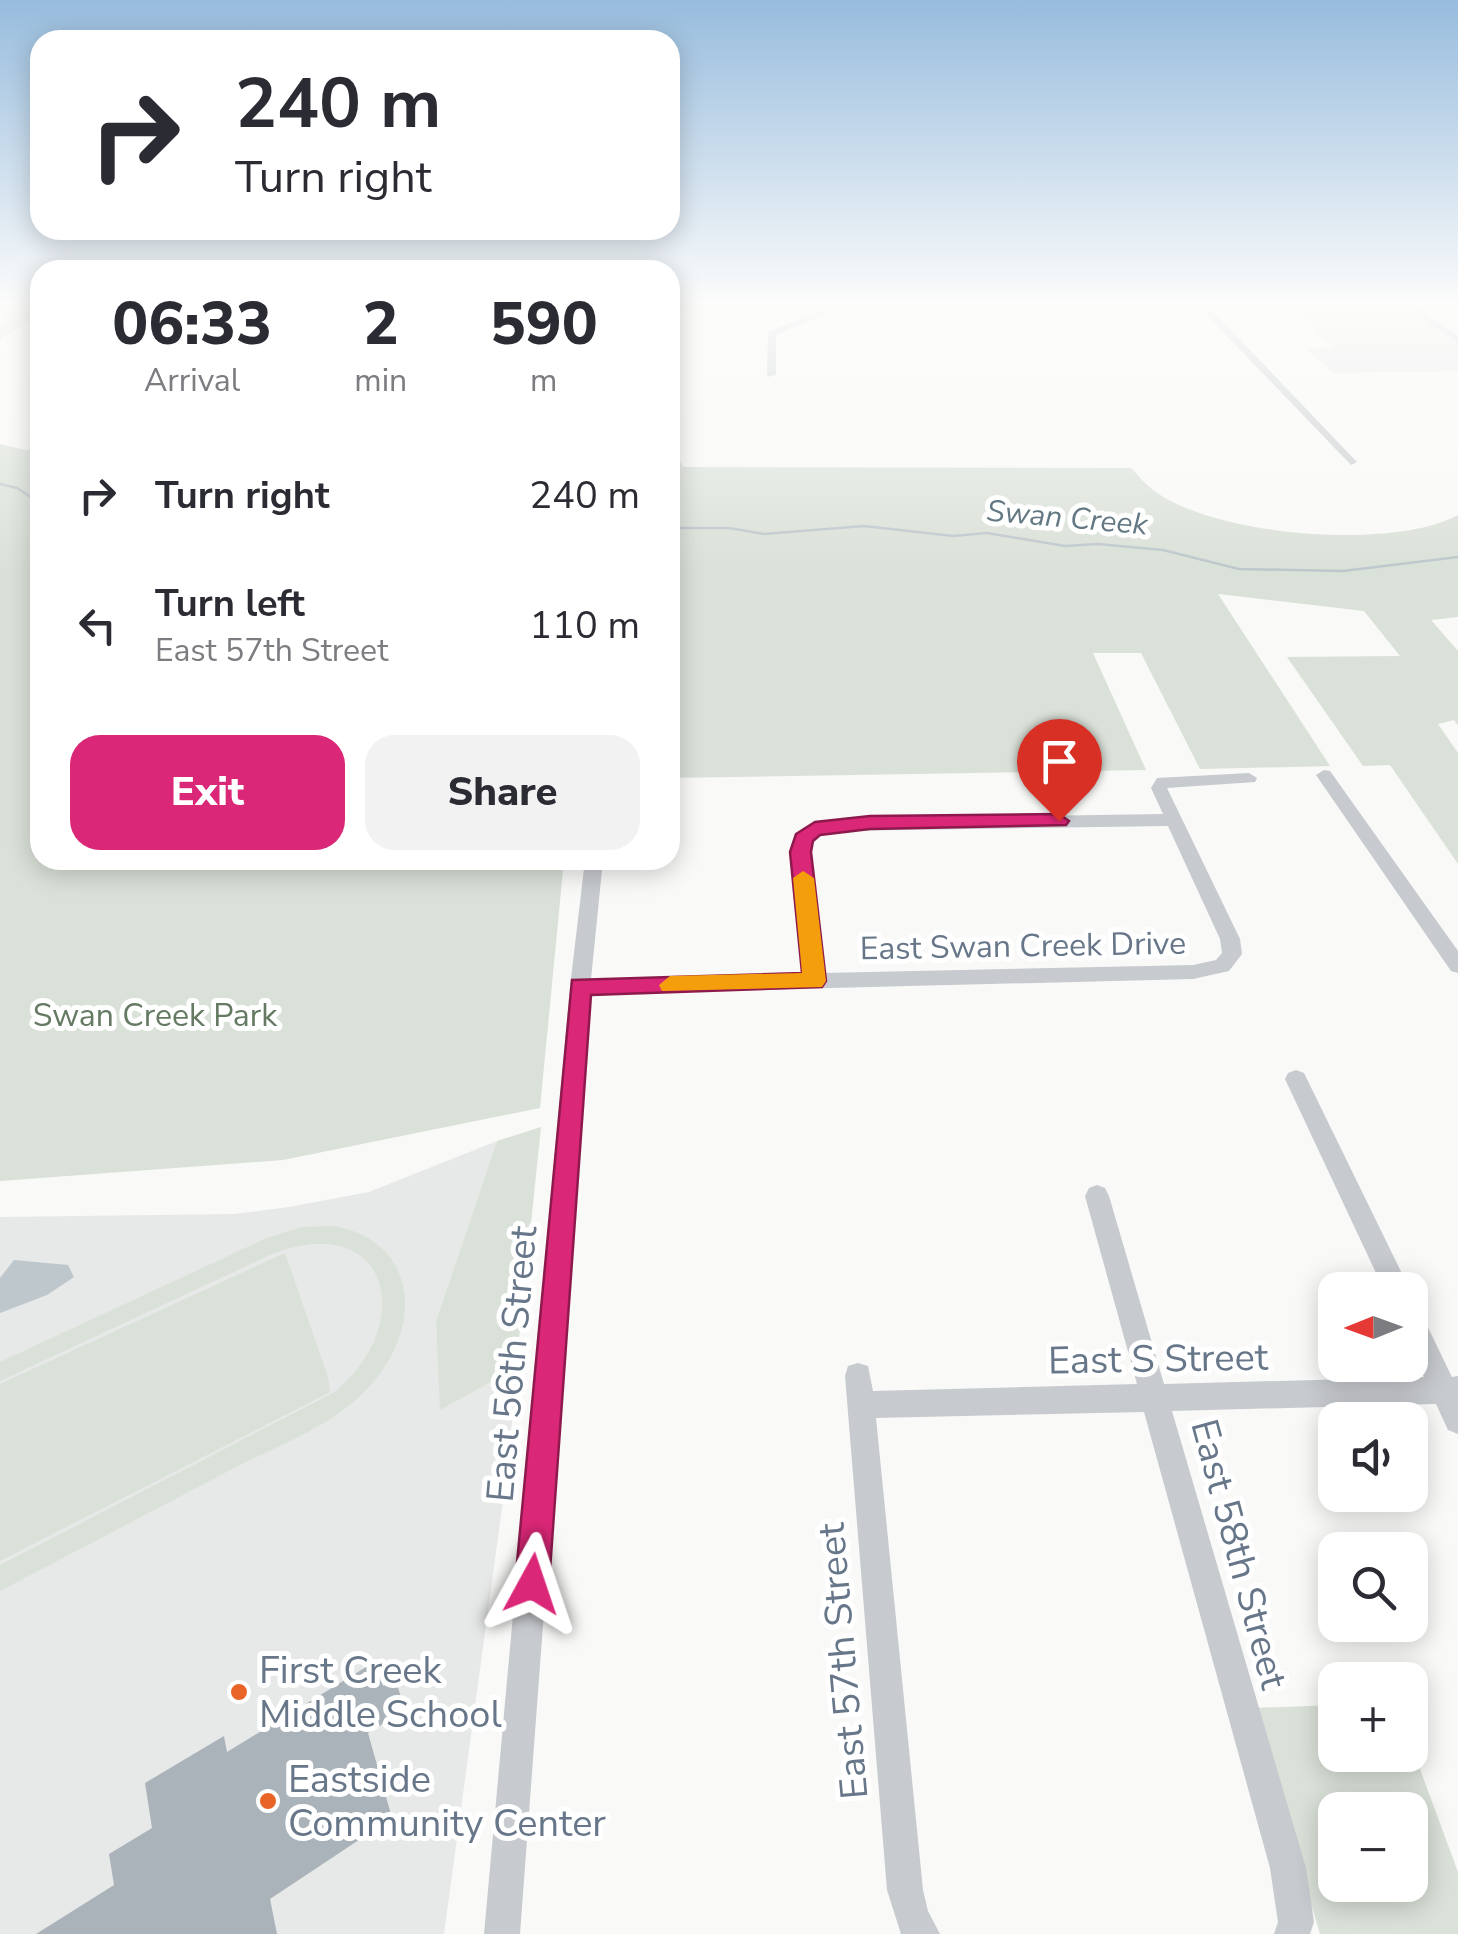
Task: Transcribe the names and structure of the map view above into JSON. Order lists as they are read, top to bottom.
{
  "streets": {
    "street": [
      "East Swan Creek Drive",
      "East S Street",
      "East 56th Street",
      "East 58th Street",
      "East 57th Street"
    ]
  },
  "crossings": [
    ["East Swan Creek Drive", "East 56th Street"],
    ["East S Street", "East 58th Street"],
    ["East S Street", "East 57th Street"]
  ],
  "water": ["Swan Creek"],
  "parks": ["Swan Creek Park"],
  "places": ["First Creek Middle School", "Eastside Community Center"],
  "north": "left",
  "page": {
    "turn": ["240 m", "Turn right"],
    "eta": [
      "06:33",
      "Arrival",
      "2",
      "min",
      "590",
      "m"
    ],
    "list": [
      {
        "name": "Turn right",
        "value": "240 m"
      },
      {
        "name": "Turn left",
        "note": "East 57th Street",
        "value": "110 m"
      }
    ],
    "buttons": ["Exit", "Share"],
    "map_buttons": ["+", "−"]
  }
}
